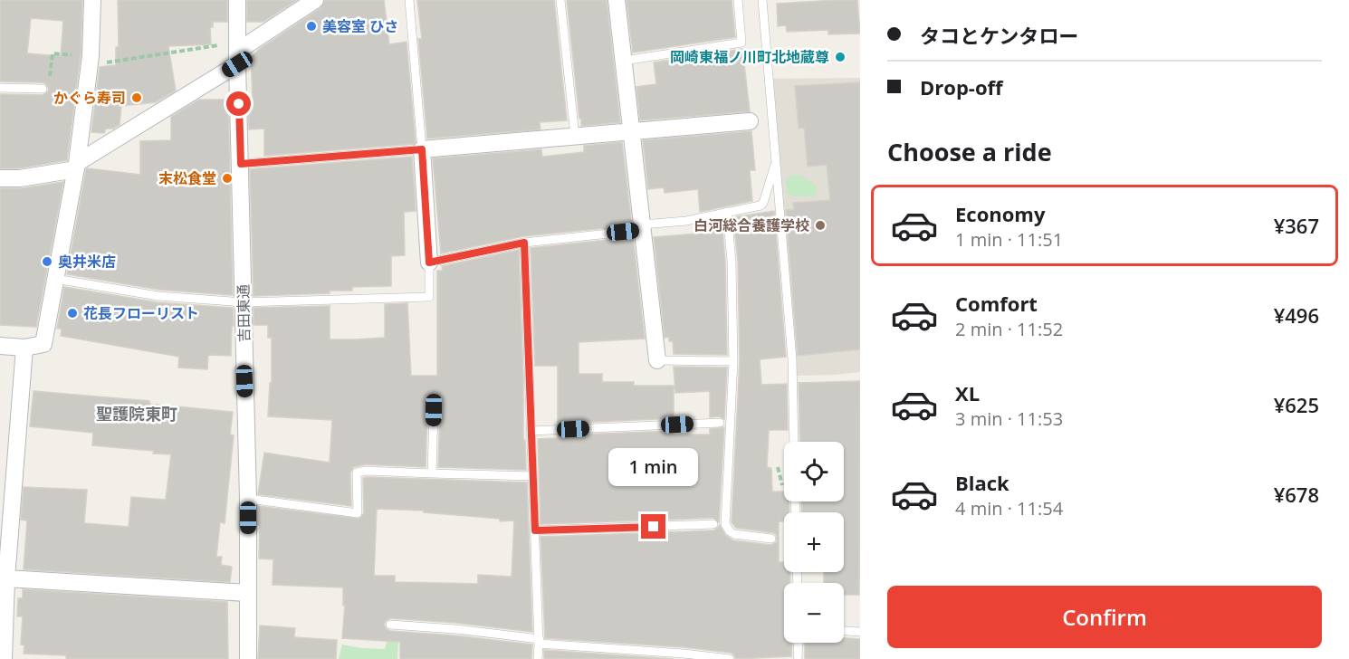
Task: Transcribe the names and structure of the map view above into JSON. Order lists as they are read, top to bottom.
{
  "streets": {
    "street": ["吉田東通"]
  },
  "districts": ["聖護院東町"],
  "places": [
    "美容室 ひさ",
    "岡崎東福ノ川町北地蔵尊",
    "かぐら寿司",
    "末松食堂",
    "白河総合養護学校",
    "奥井米店",
    "花長フローリスト"
  ],
  "page": {
    "banner": ["タコとケンタロー", "Drop-off"],
    "heading": "Choose a ride",
    "list": [
      {
        "name": "Economy",
        "note": "1 min · 11:51",
        "value": "¥367"
      },
      {
        "name": "Comfort",
        "note": "2 min · 11:52",
        "value": "¥496"
      },
      {
        "name": "XL",
        "note": "3 min · 11:53",
        "value": "¥625"
      },
      {
        "name": "Black",
        "note": "4 min · 11:54",
        "value": "¥678"
      }
    ],
    "map_buttons": ["+", "−"],
    "bubble": "1 min",
    "buttons": "Confirm"
  }
}
